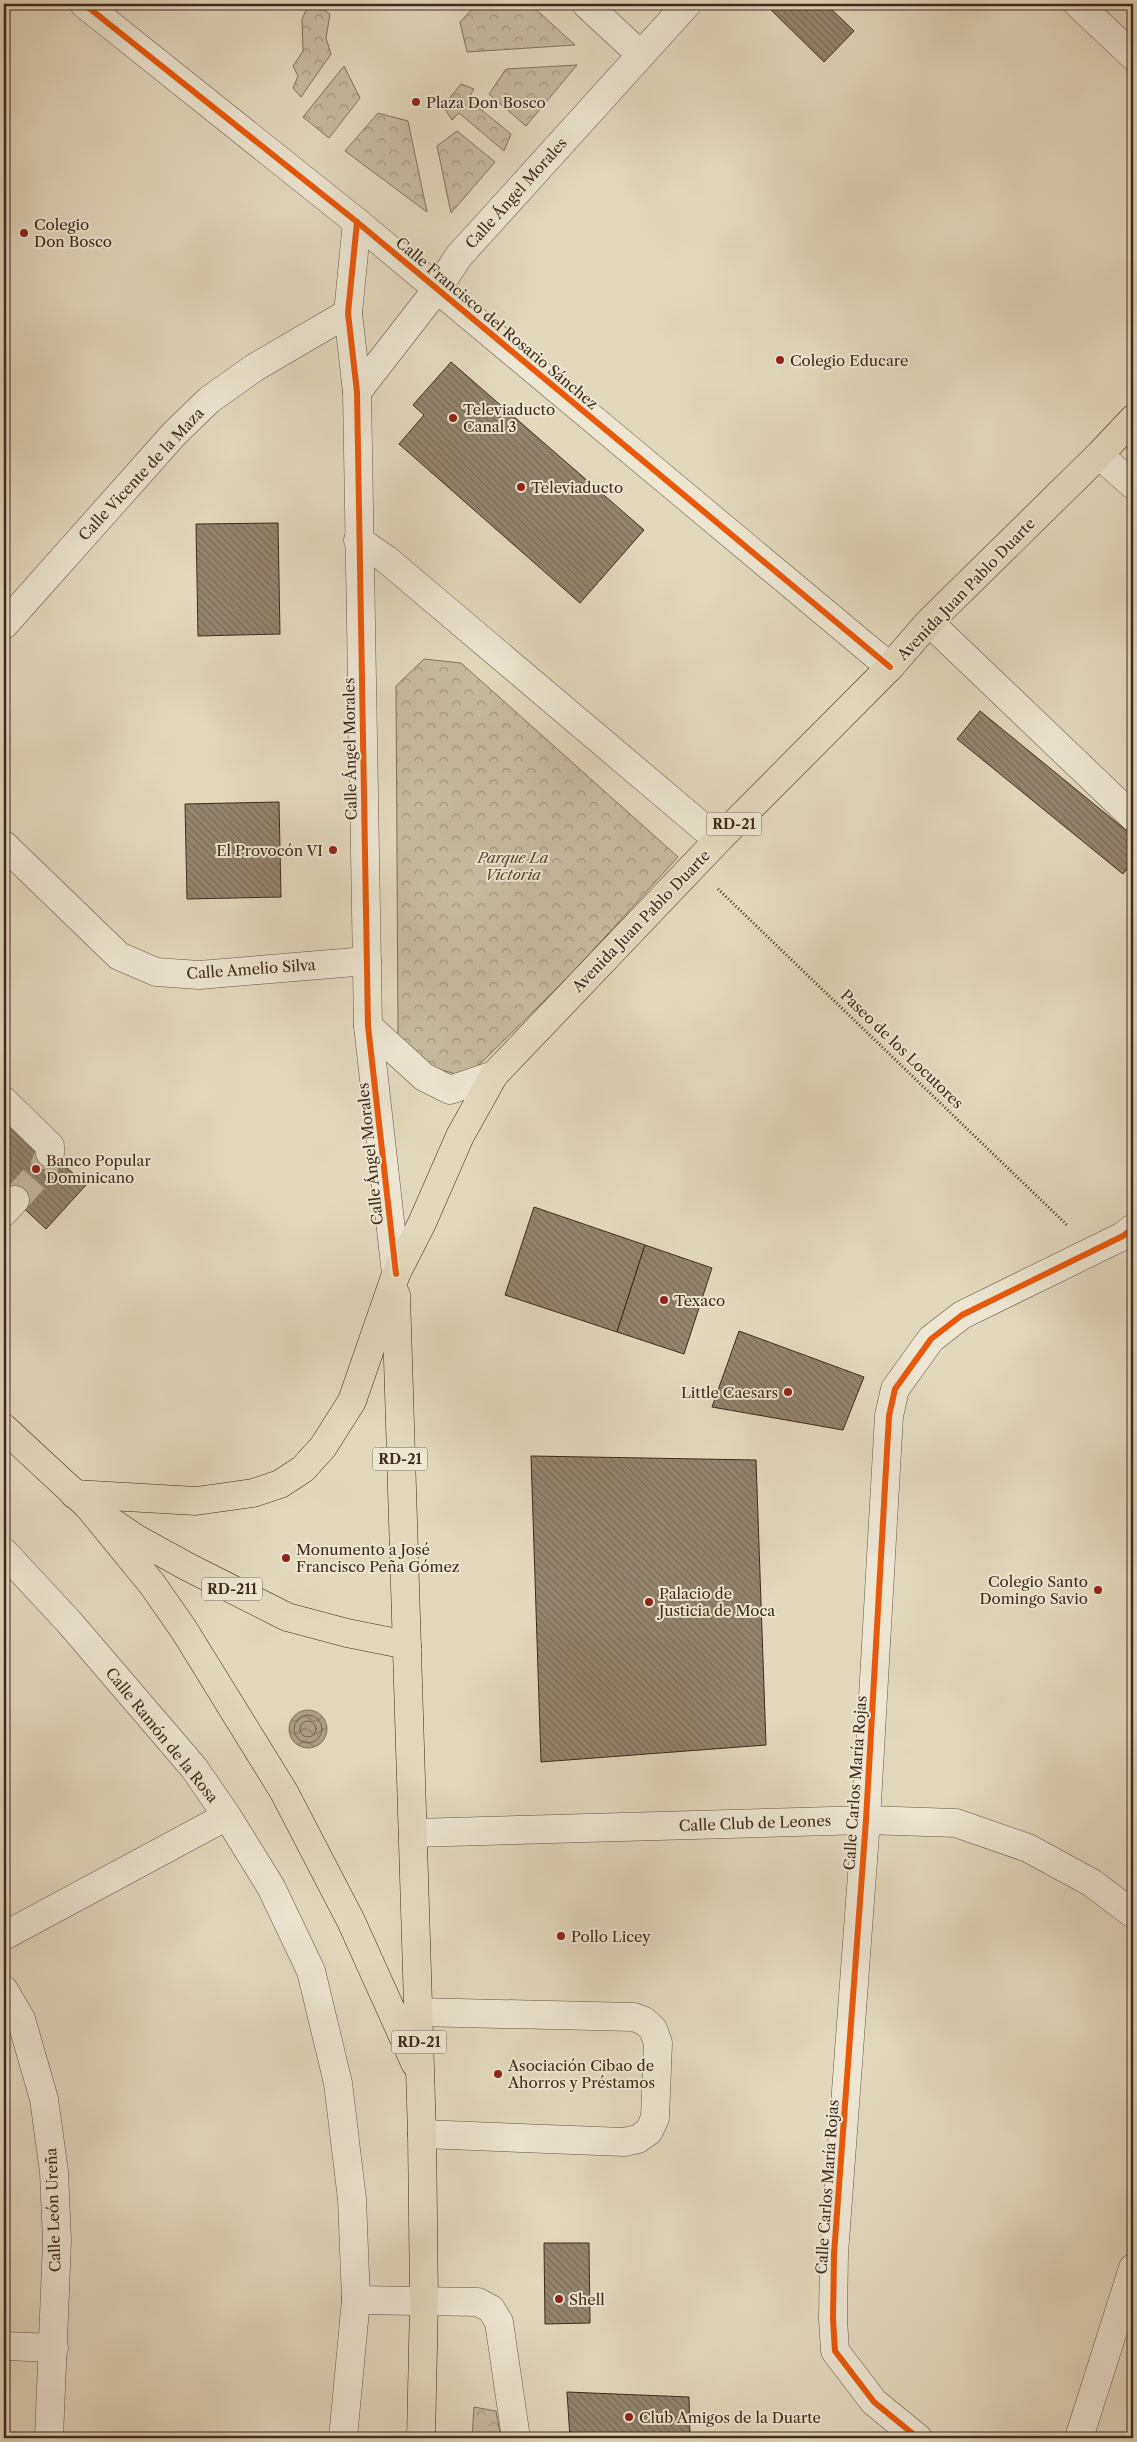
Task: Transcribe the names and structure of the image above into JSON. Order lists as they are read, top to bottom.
{
  "streets": {
    "main road": ["Avenida Juan Pablo Duarte", "RD-21", "RD-211"],
    "street": [
      "Calle Ángel Morales",
      "Calle Francisco del Rosario Sánchez",
      "Calle Vicente de la Maza",
      "Calle Amelio Silva",
      "Calle Ramón de la Rosa",
      "Calle Carlos María Rojas",
      "Calle Club de Leones",
      "Calle León Ureña"
    ],
    "path": ["Paseo de los Locutores"]
  },
  "crossings": [
    ["Calle Ángel Morales", "Calle Francisco del Rosario Sánchez"],
    ["Calle Ángel Morales", "Calle Vicente de la Maza"],
    ["Calle Ángel Morales", "Avenida Juan Pablo Duarte"],
    ["Calle Ángel Morales", "RD-21"],
    ["Calle Ángel Morales", "Calle Amelio Silva"],
    ["Calle Francisco del Rosario Sánchez", "Avenida Juan Pablo Duarte"],
    ["Avenida Juan Pablo Duarte", "RD-21"],
    ["Avenida Juan Pablo Duarte", "Paseo de los Locutores"],
    ["Avenida Juan Pablo Duarte", "RD-211"],
    ["RD-21", "RD-211"],
    ["RD-21", "Calle Club de Leones"],
    ["Paseo de los Locutores", "Calle Carlos María Rojas"],
    ["Calle Carlos María Rojas", "Calle Club de Leones"]
  ],
  "parks": ["Parque La Victoria"],
  "places": [
    "Plaza Don Bosco",
    "Colegio Don Bosco",
    "Colegio Educare",
    "Televiaducto Canal 3",
    "Televiaducto",
    "El Provocón VI",
    "Banco Popular Dominicano",
    "Texaco",
    "Little Caesars",
    "Monumento a José Francisco Peña Gómez",
    "Colegio Santo Domingo Savio",
    "Palacio de Justicia de Moca",
    "Pollo Licey",
    "Asociación Cibao de Ahorros y Préstamos",
    "Shell",
    "Club Amigos de la Duarte"
  ]
}
